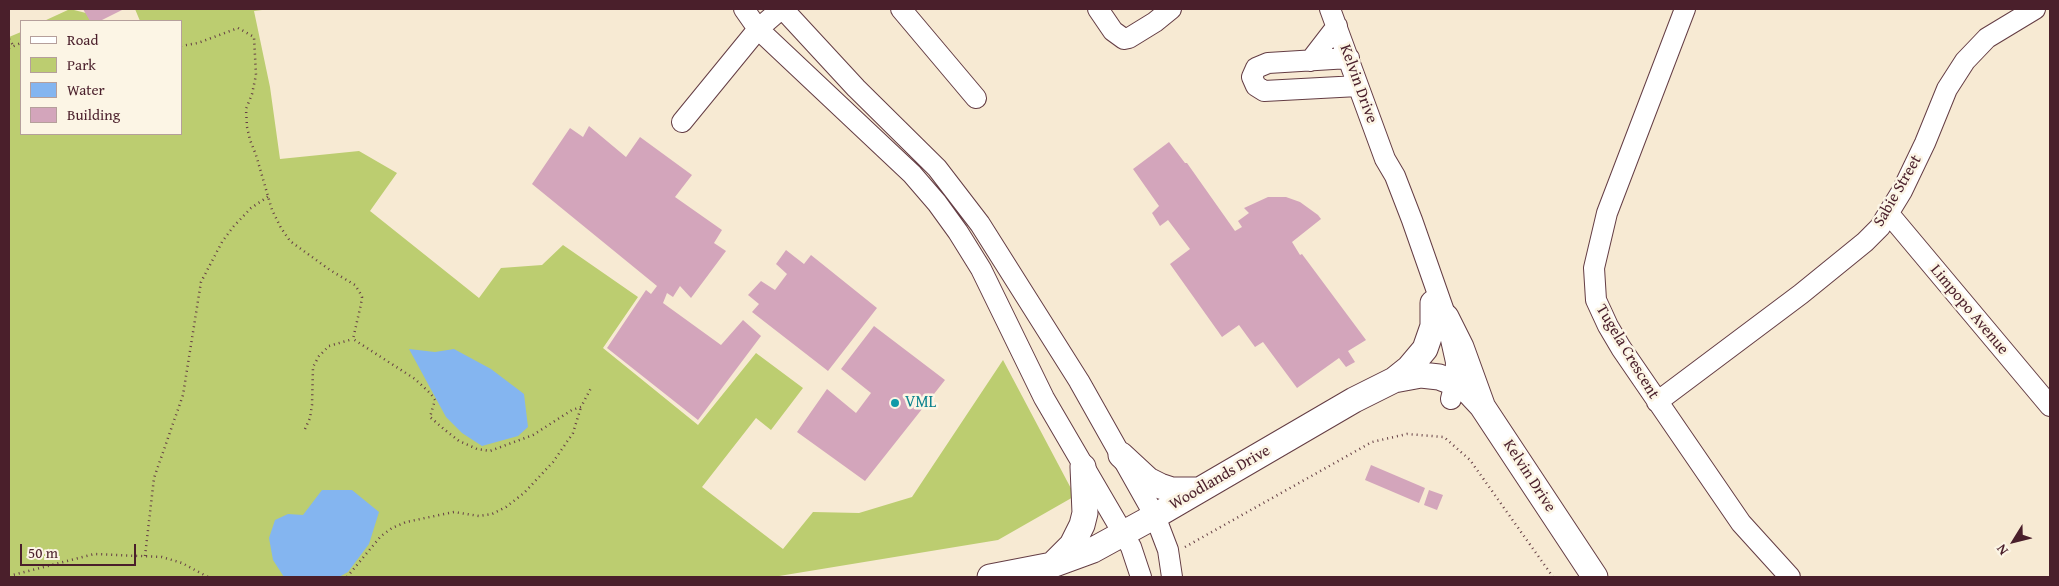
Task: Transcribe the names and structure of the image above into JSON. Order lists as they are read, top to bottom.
{
  "streets": {
    "main road": ["Kelvin Drive", "Woodlands Drive"],
    "street": ["Sabie Street", "Limpopo Avenue", "Tugela Crescent"]
  },
  "crossings": [
    ["Kelvin Drive", "Woodlands Drive"],
    ["Sabie Street", "Limpopo Avenue"],
    ["Sabie Street", "Tugela Crescent"]
  ],
  "places": ["VML"],
  "legend": [
    "Road",
    "Park",
    "Water",
    "Building"
  ],
  "scale_bar": "50 m",
  "north": "bottom left"
}
